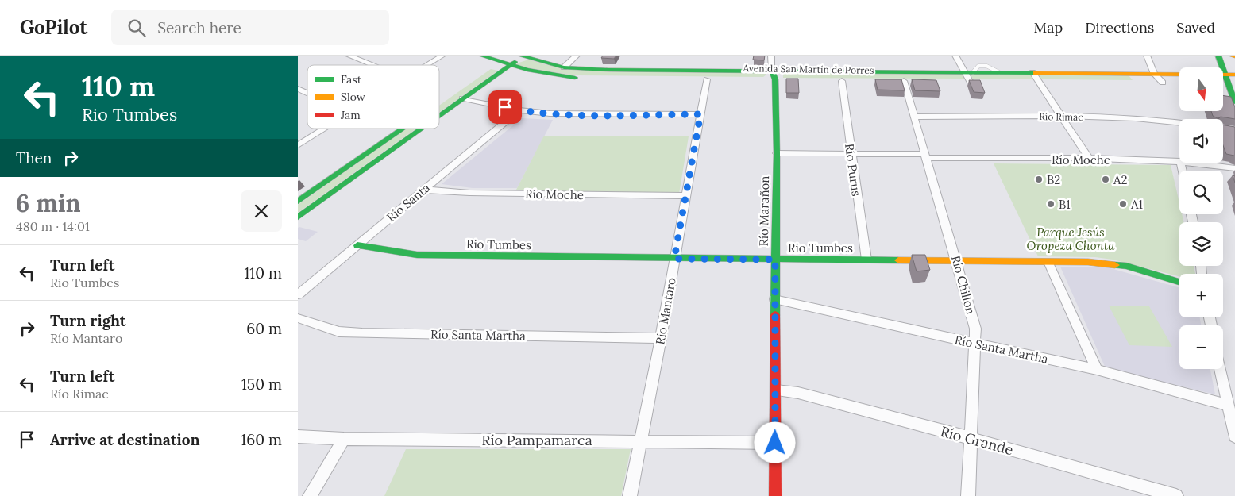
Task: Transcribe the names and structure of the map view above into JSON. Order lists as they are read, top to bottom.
{
  "streets": {
    "main road": ["Avenida San Martín de Porres", "Río Marañon", "Rio Tumbes"],
    "street": [
      "Río Rimac",
      "Río Moche",
      "Río Purus",
      "Río Santa",
      "Río Chillon",
      "Río Mantaro",
      "Río Santa Martha",
      "Río Pampamarca",
      "Río Grande"
    ]
  },
  "crossings": [
    ["Avenida San Martín de Porres", "Río Purus"],
    ["Avenida San Martín de Porres", "Río Marañon"],
    ["Avenida San Martín de Porres", "Río Chillon"],
    ["Avenida San Martín de Porres", "Río Mantaro"],
    ["Río Rimac", "Río Chillon"],
    ["Río Moche", "Río Purus"],
    ["Río Moche", "Río Santa"],
    ["Río Moche", "Río Marañon"],
    ["Río Moche", "Río Chillon"],
    ["Río Moche", "Río Mantaro"],
    ["Río Purus", "Rio Tumbes"],
    ["Río Santa", "Rio Tumbes"],
    ["Río Marañon", "Rio Tumbes"],
    ["Río Marañon", "Río Santa Martha"],
    ["Río Marañon", "Río Pampamarca"],
    ["Río Marañon", "Río Grande"],
    ["Rio Tumbes", "Río Chillon"],
    ["Rio Tumbes", "Río Mantaro"],
    ["Río Chillon", "Río Santa Martha"],
    ["Río Chillon", "Río Grande"],
    ["Río Mantaro", "Río Santa Martha"],
    ["Río Mantaro", "Río Pampamarca"]
  ],
  "parks": ["Parque Jesús Oropeza Chonta"],
  "places": [
    "B2",
    "A2",
    "B1",
    "A1"
  ],
  "legend": ["Fast", "Slow", "Jam"],
  "north": "bottom",
  "page": {
    "header": "GoPilot",
    "search": "Search here",
    "nav": ["Map", "Directions", "Saved"],
    "turn": ["110 m", "Rio Tumbes"],
    "map_buttons": ["+", "−"],
    "then": "Then",
    "heading": ["6 min", "480 m · 14:01"],
    "list": [
      {
        "name": "Turn left",
        "note": "Rio Tumbes",
        "value": "110 m"
      },
      {
        "name": "Turn right",
        "note": "Río Mantaro",
        "value": "60 m"
      },
      {
        "name": "Turn left",
        "note": "Río Rimac",
        "value": "150 m"
      },
      {
        "name": "Arrive at destination",
        "value": "160 m"
      }
    ]
  }
}
